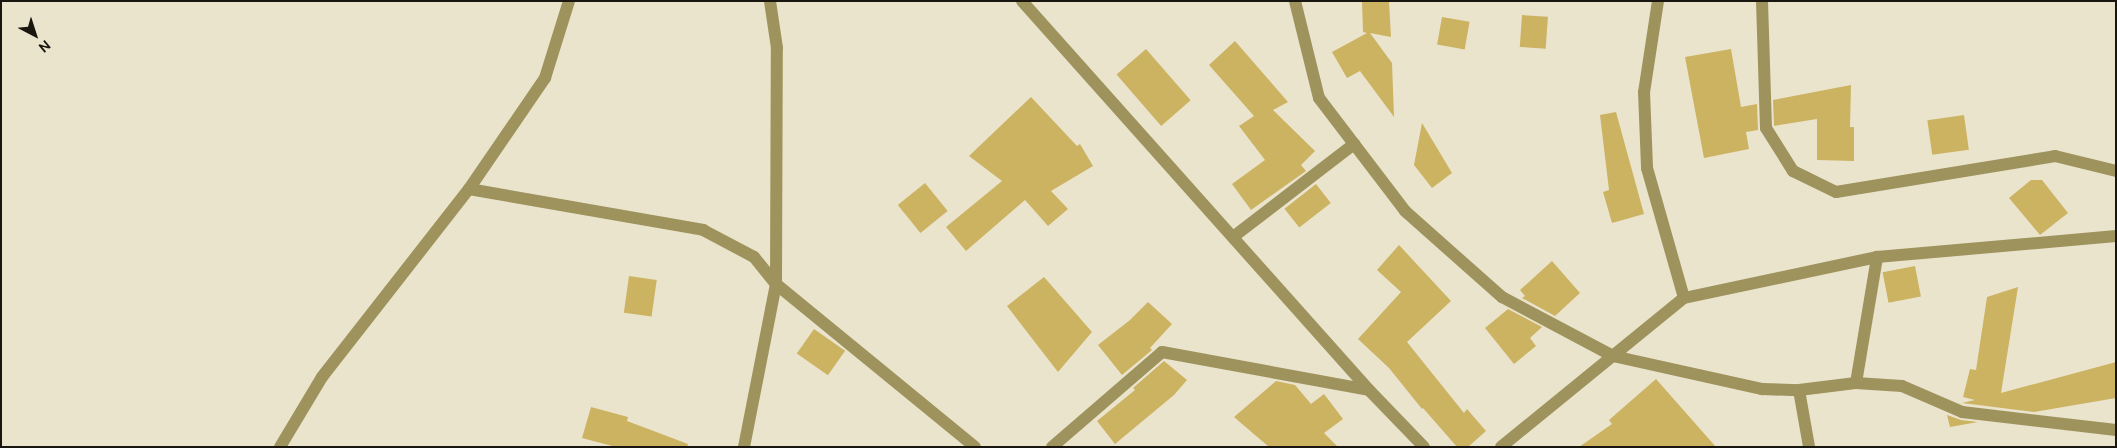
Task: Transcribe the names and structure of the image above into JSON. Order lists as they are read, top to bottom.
{
  "north": "bottom right"
}
